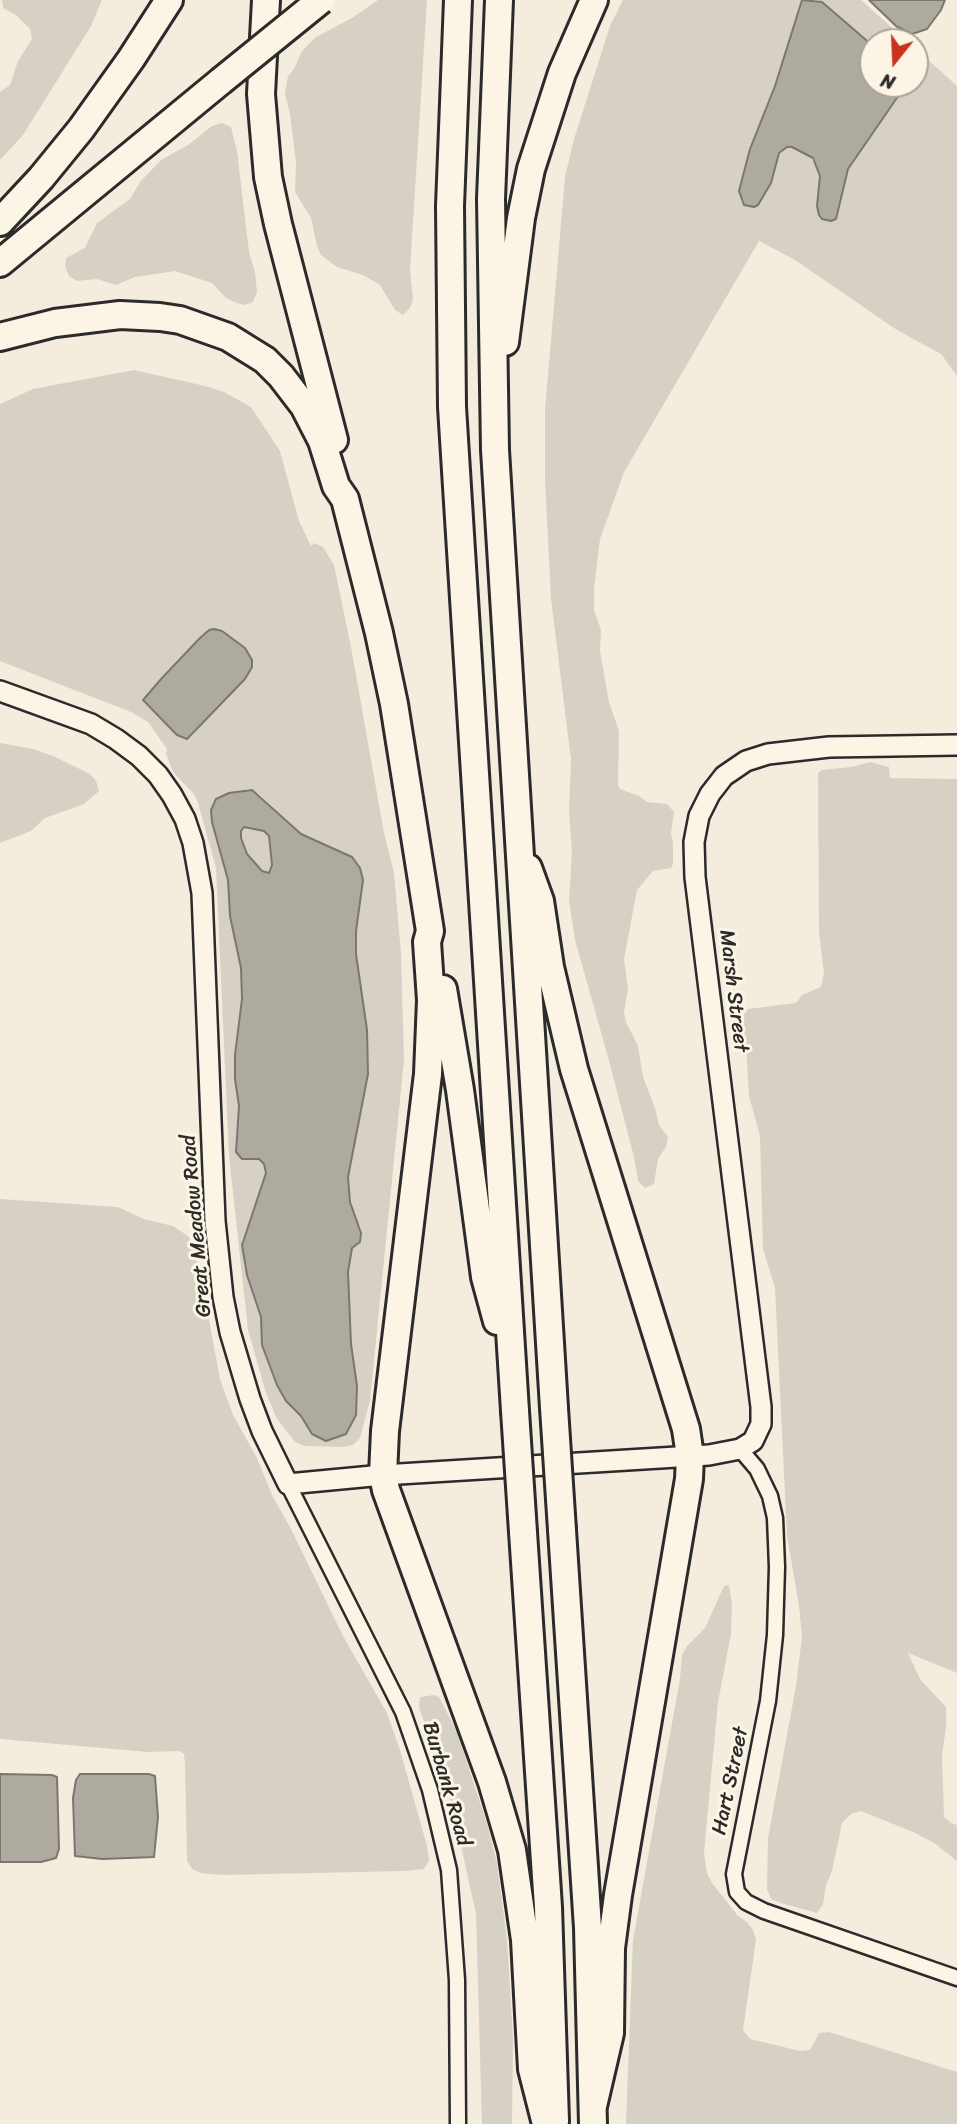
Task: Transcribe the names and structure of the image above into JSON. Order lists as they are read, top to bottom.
{
  "streets": {
    "street": [
      "Marsh Street",
      "Great Meadow Road",
      "Hart Street",
      "Burbank Road"
    ]
  },
  "crossings": [
    ["Marsh Street", "Hart Street"],
    ["Great Meadow Road", "Burbank Road"]
  ],
  "north": "bottom"
}
